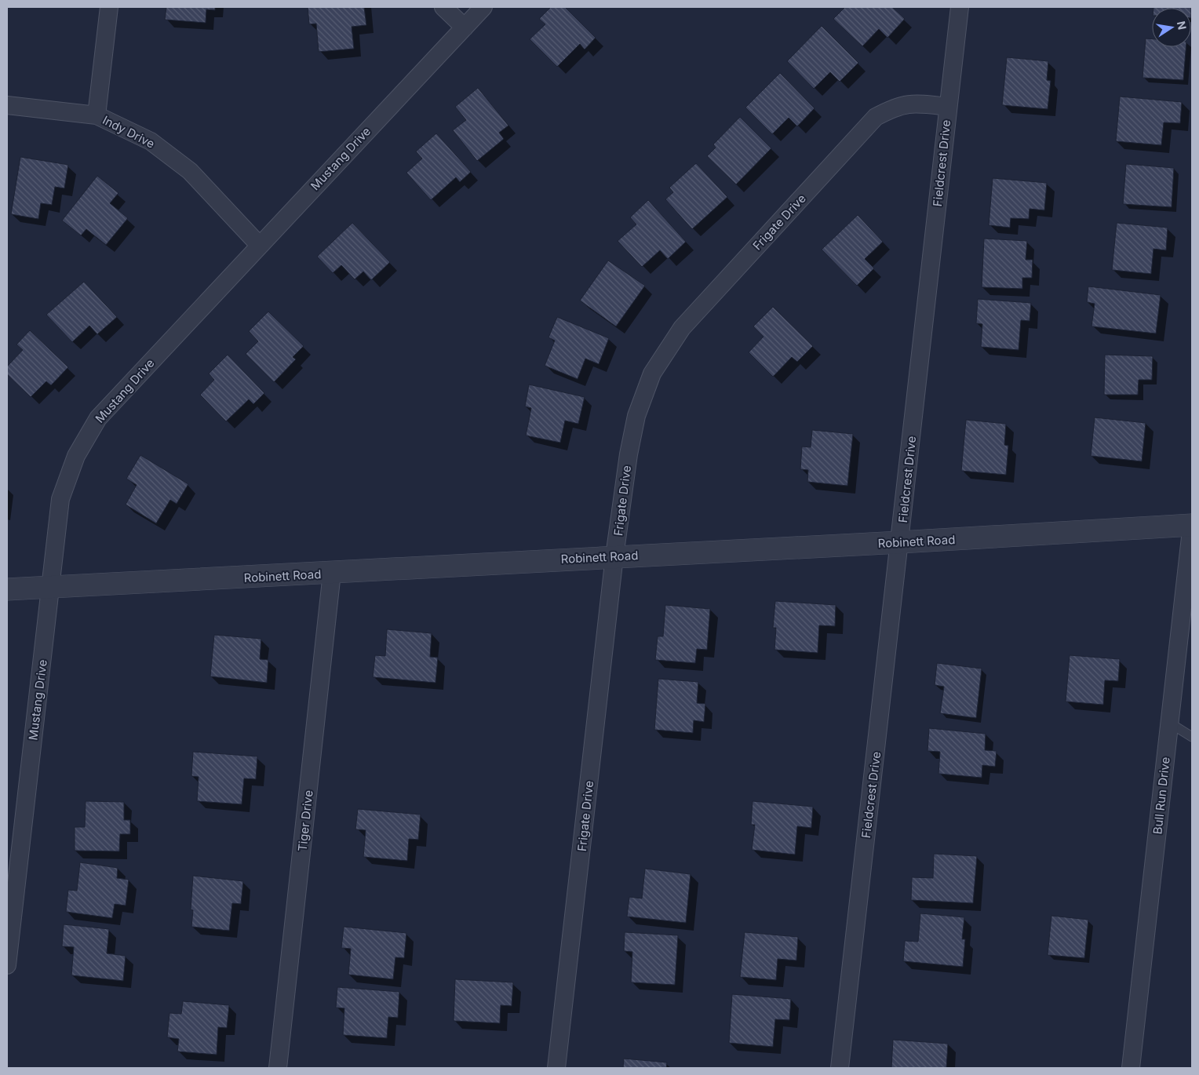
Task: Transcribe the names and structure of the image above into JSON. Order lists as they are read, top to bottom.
{
  "streets": {
    "street": [
      "Indy Drive",
      "Mustang Drive",
      "Fieldcrest Drive",
      "Frigate Drive",
      "Robinett Road",
      "Bull Run Drive",
      "Tiger Drive"
    ]
  },
  "crossings": [
    ["Indy Drive", "Mustang Drive"],
    ["Mustang Drive", "Robinett Road"],
    ["Fieldcrest Drive", "Frigate Drive"],
    ["Fieldcrest Drive", "Robinett Road"],
    ["Frigate Drive", "Robinett Road"],
    ["Robinett Road", "Bull Run Drive"],
    ["Robinett Road", "Tiger Drive"]
  ],
  "north": "right"
}
